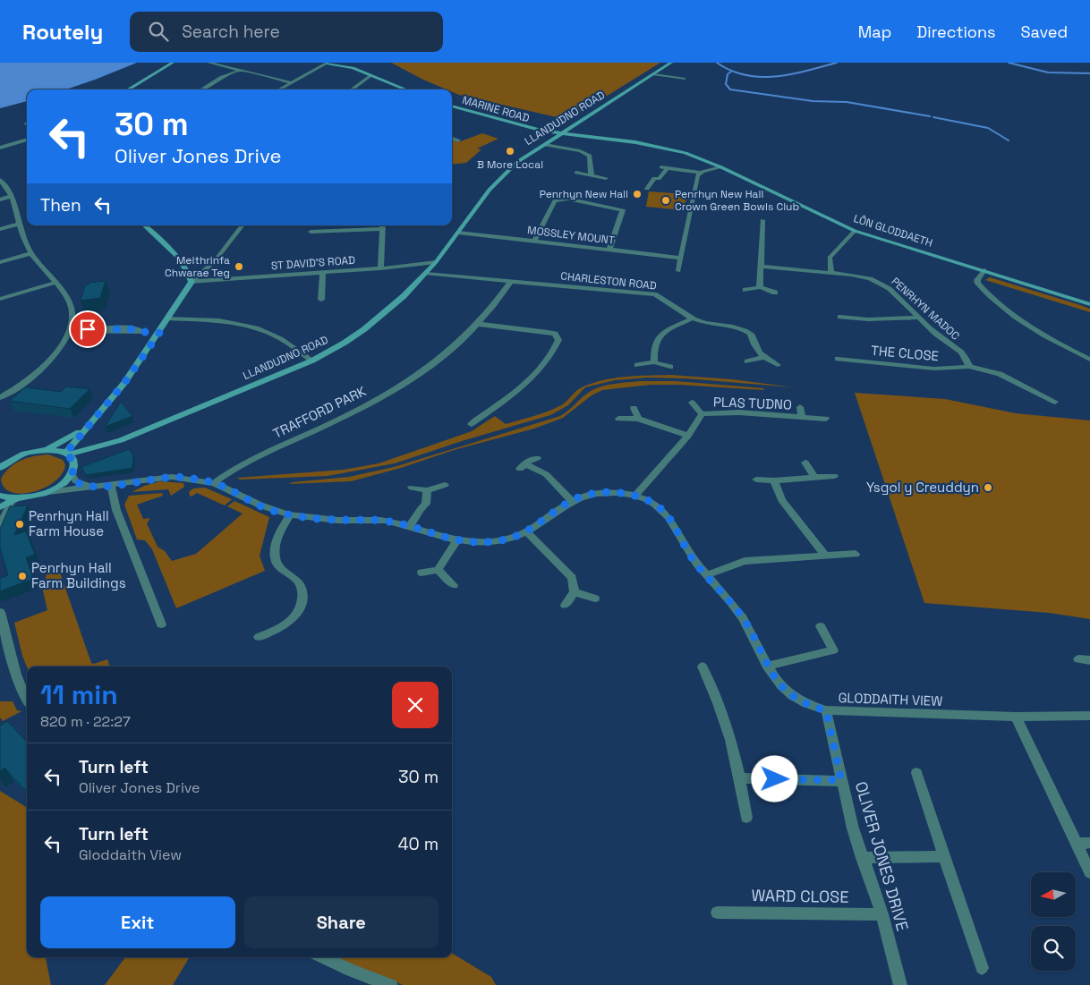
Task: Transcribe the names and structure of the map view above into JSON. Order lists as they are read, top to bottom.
{
  "streets": {
    "street": [
      "MARINE ROAD",
      "LLANDUDNO ROAD",
      "LÔN GLODDAETH",
      "MOSSLEY MOUNT",
      "ST DAVID'S ROAD",
      "CHARLESTON ROAD",
      "PENRHYN MADOC",
      "THE CLOSE",
      "PLAS TUDNO",
      "TRAFFORD PARK",
      "GLODDAITH VIEW",
      "OLIVER JONES DRIVE",
      "WARD CLOSE"
    ]
  },
  "crossings": [
    ["MARINE ROAD", "LLANDUDNO ROAD"],
    ["MARINE ROAD", "LÔN GLODDAETH"],
    ["LLANDUDNO ROAD", "LÔN GLODDAETH"],
    ["LLANDUDNO ROAD", "MOSSLEY MOUNT"],
    ["LLANDUDNO ROAD", "ST DAVID'S ROAD"],
    ["LLANDUDNO ROAD", "CHARLESTON ROAD"],
    ["CHARLESTON ROAD", "TRAFFORD PARK"],
    ["PENRHYN MADOC", "THE CLOSE"],
    ["PLAS TUDNO", "GLODDAITH VIEW"],
    ["GLODDAITH VIEW", "OLIVER JONES DRIVE"],
    ["OLIVER JONES DRIVE", "WARD CLOSE"]
  ],
  "places": [
    "B More Local",
    "Penrhyn New Hall",
    "Penrhyn New Hall Crown Green Bowls Club",
    "Meithrinfa Chwarae Teg",
    "Ysgol y Creuddyn",
    "Penrhyn Hall Farm House",
    "Penrhyn Hall Farm Buildings"
  ],
  "north": "left",
  "page": {
    "header": "Routely",
    "search": "Search here",
    "nav": ["Map", "Directions", "Saved"],
    "turn": ["30 m", "Oliver Jones Drive"],
    "then": "Then",
    "heading": ["11 min", "820 m · 22:27"],
    "list": [
      {
        "name": "Turn left",
        "note": "Oliver Jones Drive",
        "value": "30 m"
      },
      {
        "name": "Turn left",
        "note": "Gloddaith View",
        "value": "40 m"
      }
    ],
    "buttons": ["Exit", "Share"]
  }
}
